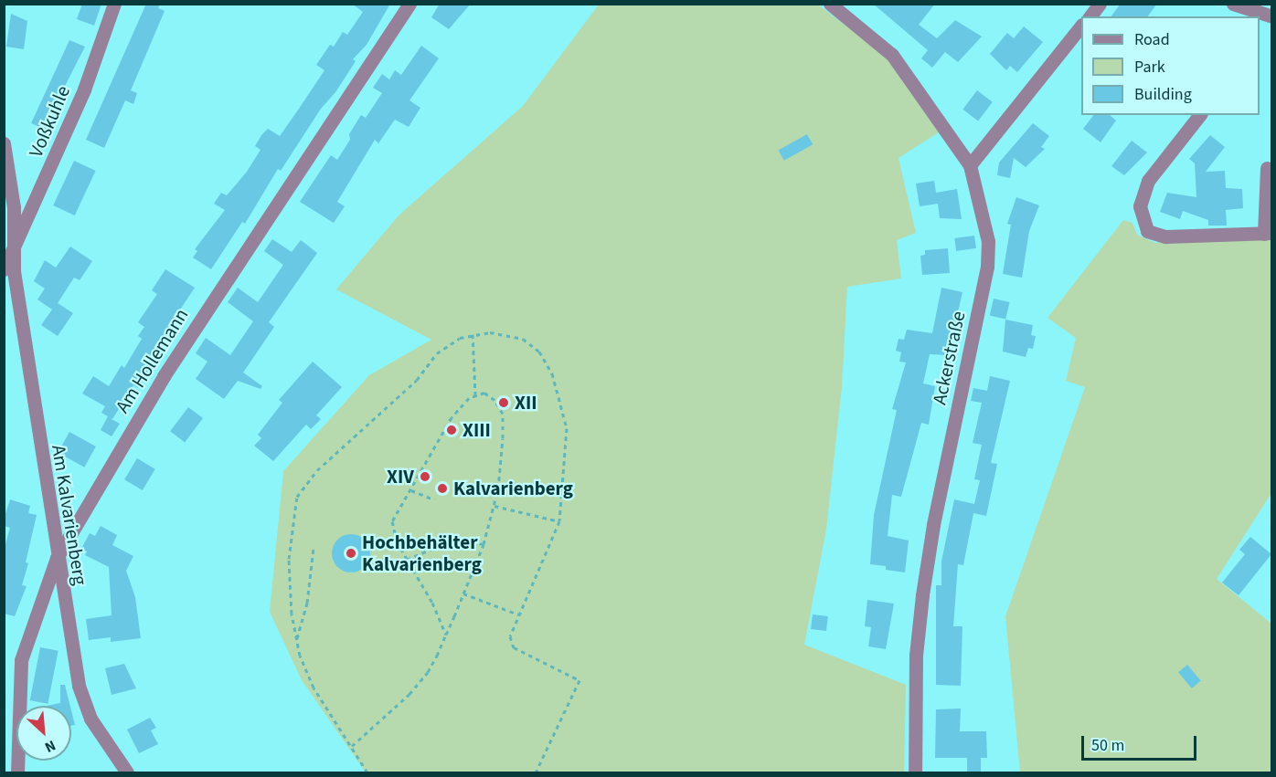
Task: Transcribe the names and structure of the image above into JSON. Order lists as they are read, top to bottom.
{
  "streets": {
    "street": [
      "Voßkuhle",
      "Ackerstraße",
      "Am Hollemann",
      "Am Kalvarienberg"
    ]
  },
  "crossings": [
    ["Voßkuhle", "Am Kalvarienberg"],
    ["Am Hollemann", "Am Kalvarienberg"]
  ],
  "places": [
    "XII",
    "XIII",
    "XIV",
    "Kalvarienberg",
    "Hochbehälter Kalvarienberg"
  ],
  "legend": ["Road", "Park", "Building"],
  "scale_bar": "50 m",
  "north": "bottom right"
}
